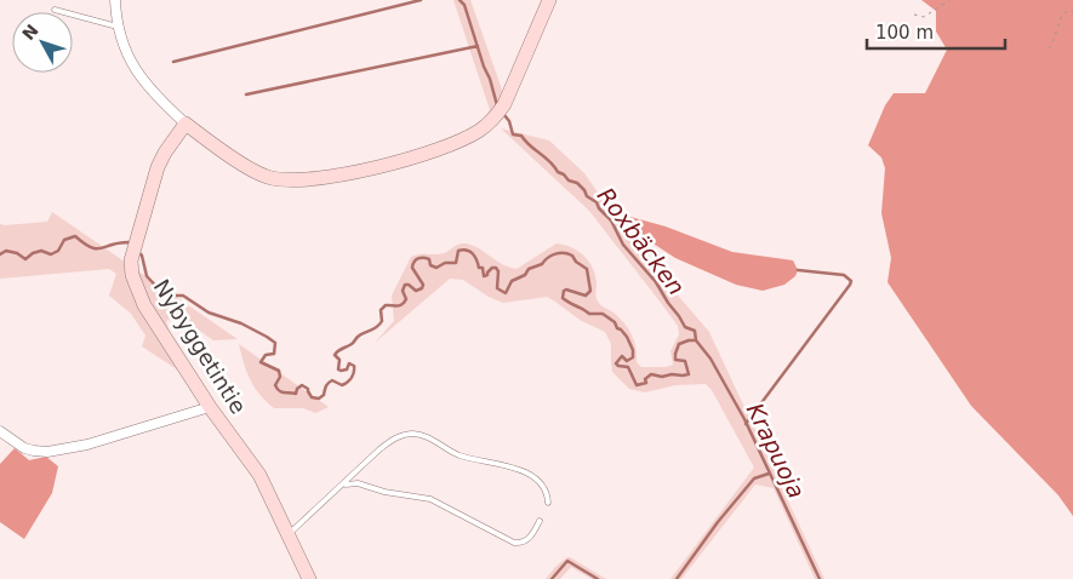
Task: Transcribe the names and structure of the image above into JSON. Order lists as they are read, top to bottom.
{
  "streets": {
    "street": ["Nybyggetintie"]
  },
  "water": ["Roxbäcken", "Krapuoja"],
  "scale_bar": "100 m",
  "north": "top left"
}
